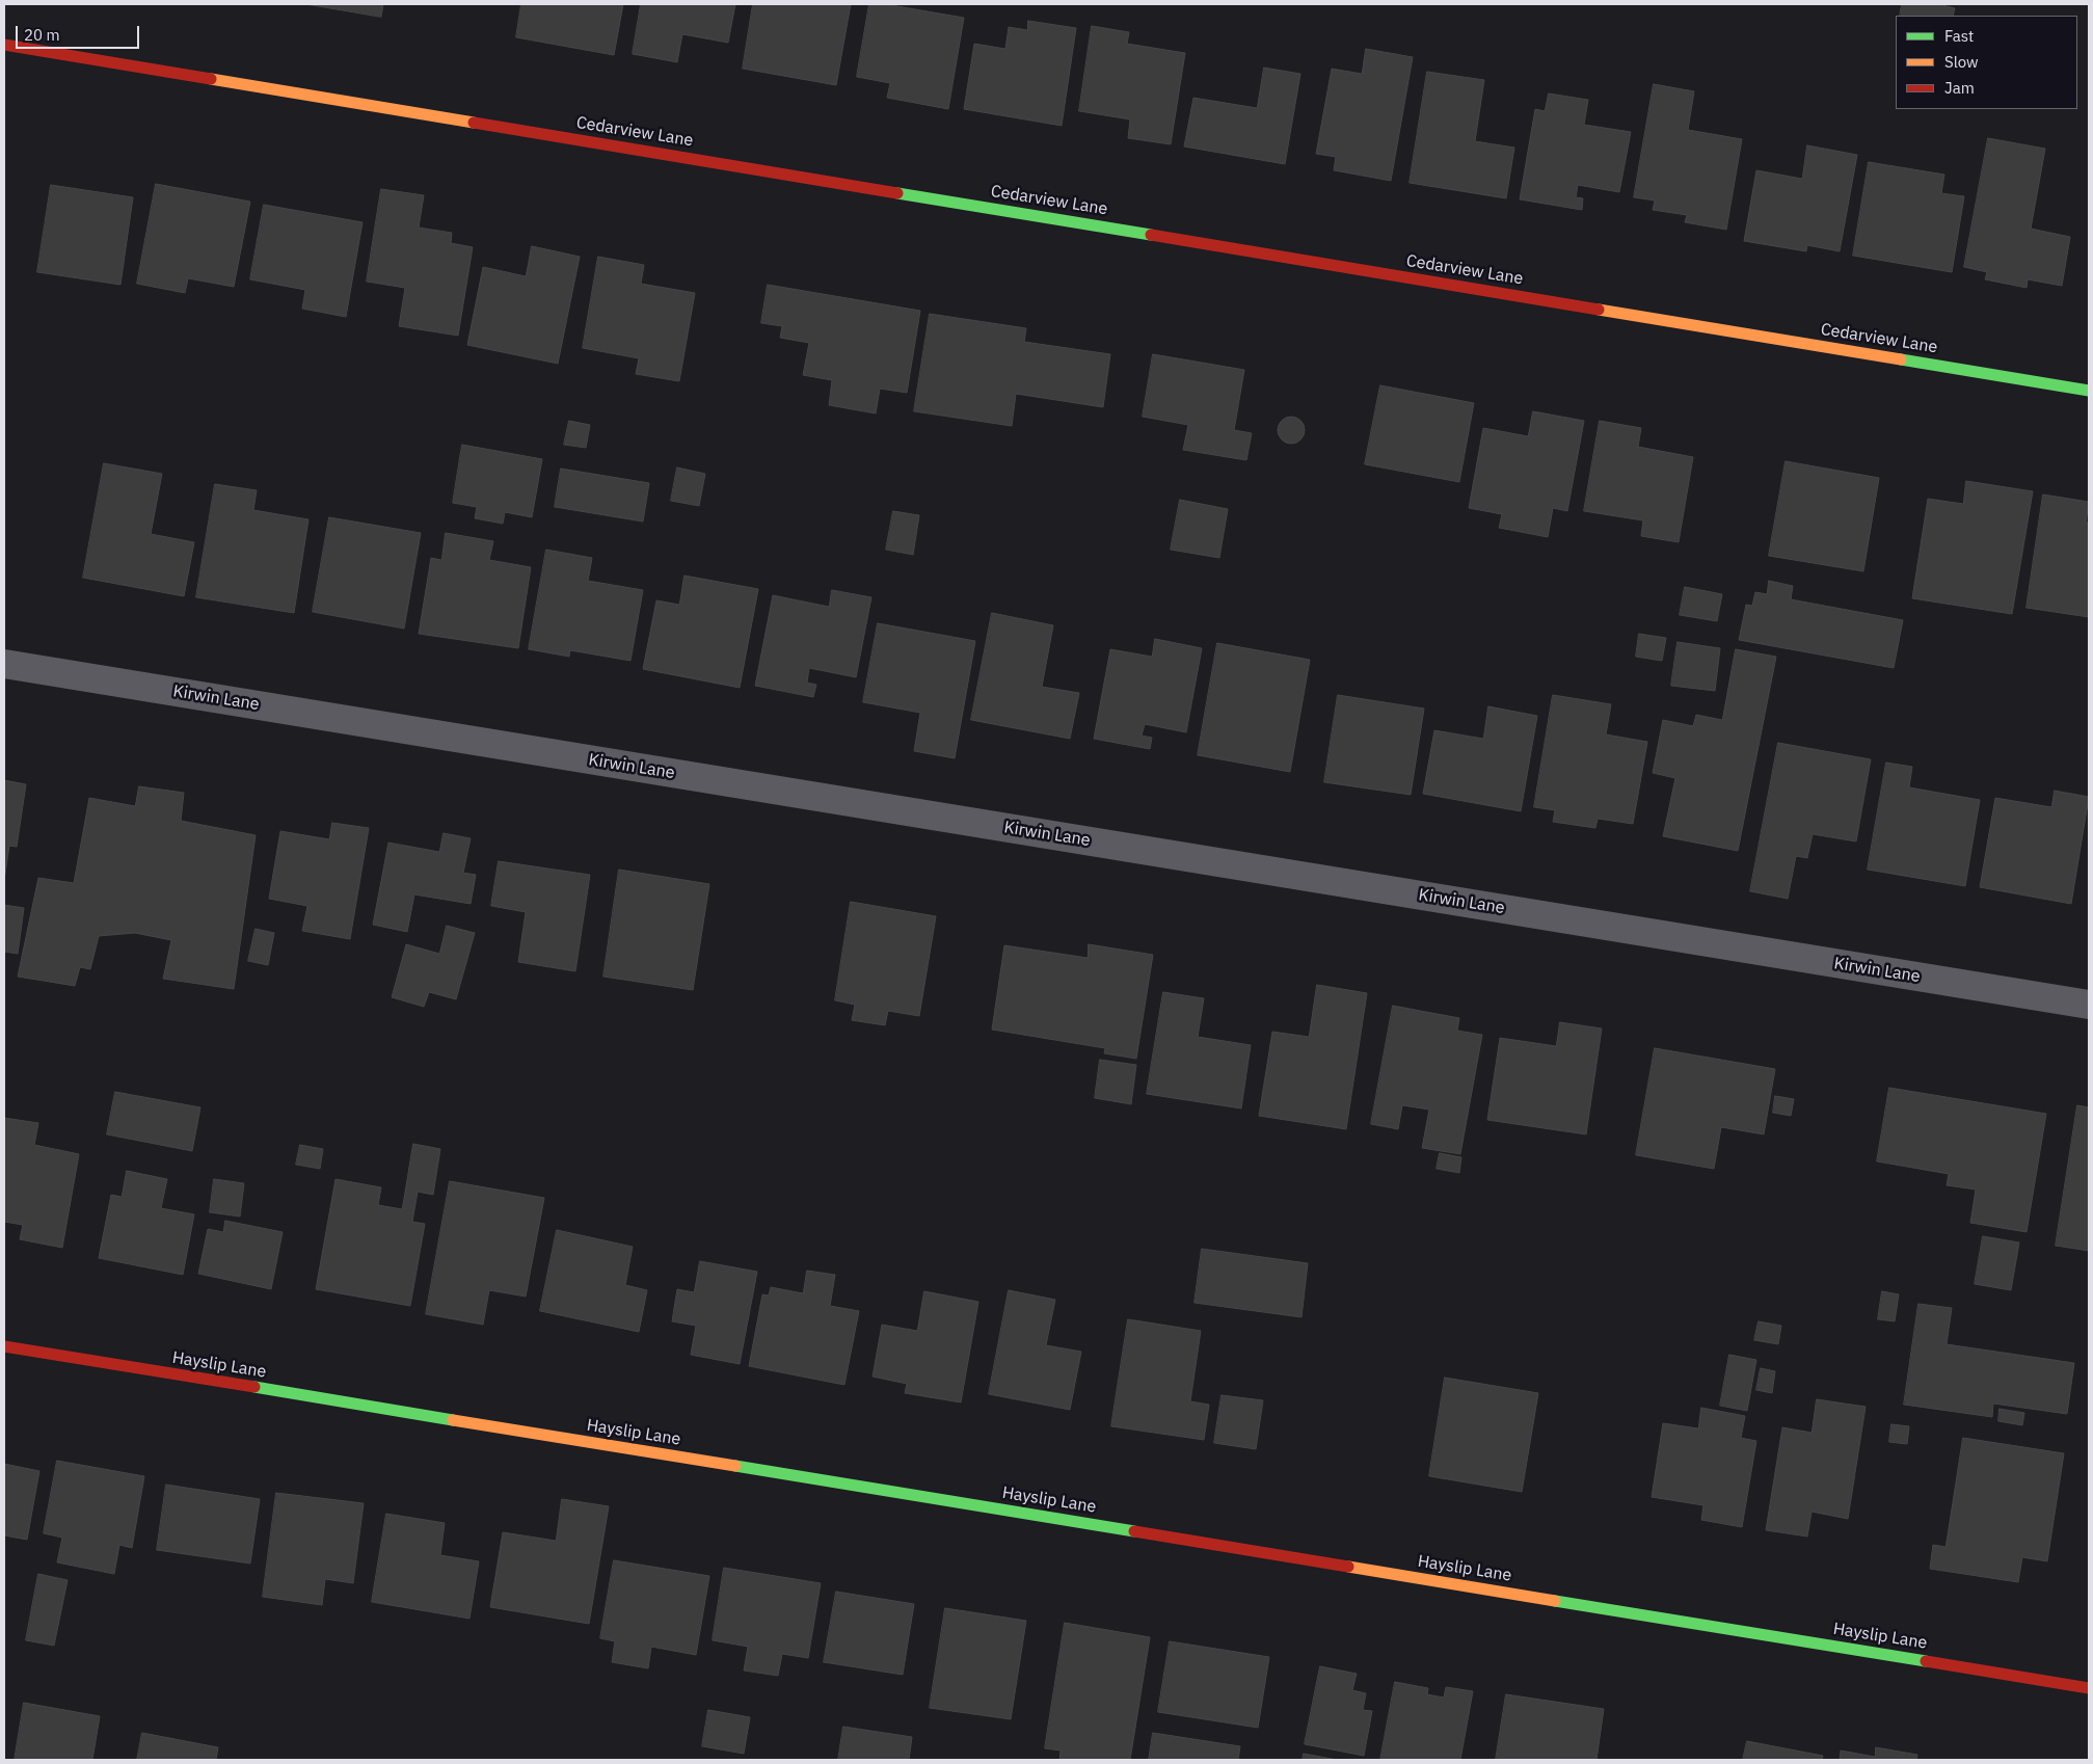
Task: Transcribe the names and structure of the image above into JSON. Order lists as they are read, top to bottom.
{
  "streets": {
    "street": ["Cedarview Lane", "Kirwin Lane", "Hayslip Lane"]
  },
  "legend": ["Fast", "Slow", "Jam"],
  "scale_bar": "20 m"
}
